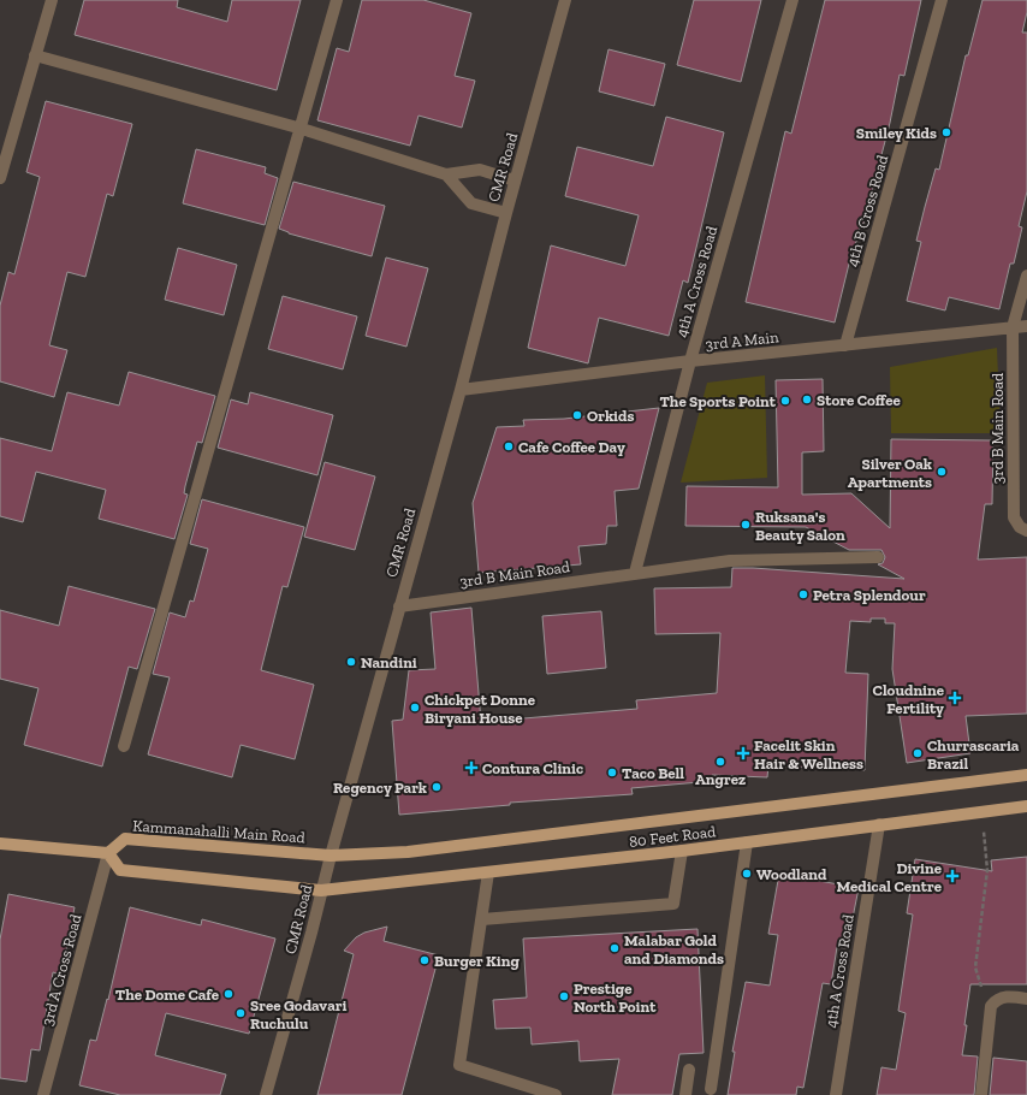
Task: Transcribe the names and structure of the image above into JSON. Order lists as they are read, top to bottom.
{
  "streets": {
    "main road": ["Kammanahalli Main Road", "80 Feet Road"],
    "street": [
      "CMR Road",
      "4th B Cross Road",
      "4th A Cross Road",
      "3rd A Main",
      "3rd B Main Road",
      "3rd A Cross Road"
    ]
  },
  "crossings": [
    ["CMR Road", "3rd A Main"],
    ["CMR Road", "3rd B Main Road"],
    ["CMR Road", "Kammanahalli Main Road"],
    ["CMR Road", "80 Feet Road"],
    ["4th B Cross Road", "3rd A Main"],
    ["4th A Cross Road", "3rd A Main"],
    ["4th A Cross Road", "3rd B Main Road"],
    ["4th A Cross Road", "80 Feet Road"],
    ["3rd A Main", "3rd B Main Road"],
    ["Kammanahalli Main Road", "80 Feet Road"],
    ["Kammanahalli Main Road", "3rd A Cross Road"]
  ],
  "places": {
    "other": [
      "Smiley Kids",
      "Store Coffee",
      "The Sports Point",
      "Orkids",
      "Cafe Coffee Day",
      "Silver Oak Apartments",
      "Ruksana's Beauty Salon",
      "Petra Splendour",
      "Nandini",
      "Chickpet Donne Biryani House",
      "Churrascaria Brazil",
      "Angrez",
      "Taco Bell",
      "Regency Park",
      "Woodland",
      "Malabar Gold and Diamonds",
      "Burger King",
      "The Dome Cafe",
      "Prestige North Point",
      "Sree Godavari Ruchulu"
    ],
    "health": [
      "Cloudnine Fertility",
      "Facelit Skin Hair & Wellness",
      "Contura Clinic",
      "Divine Medical Centre"
    ]
  }
}
